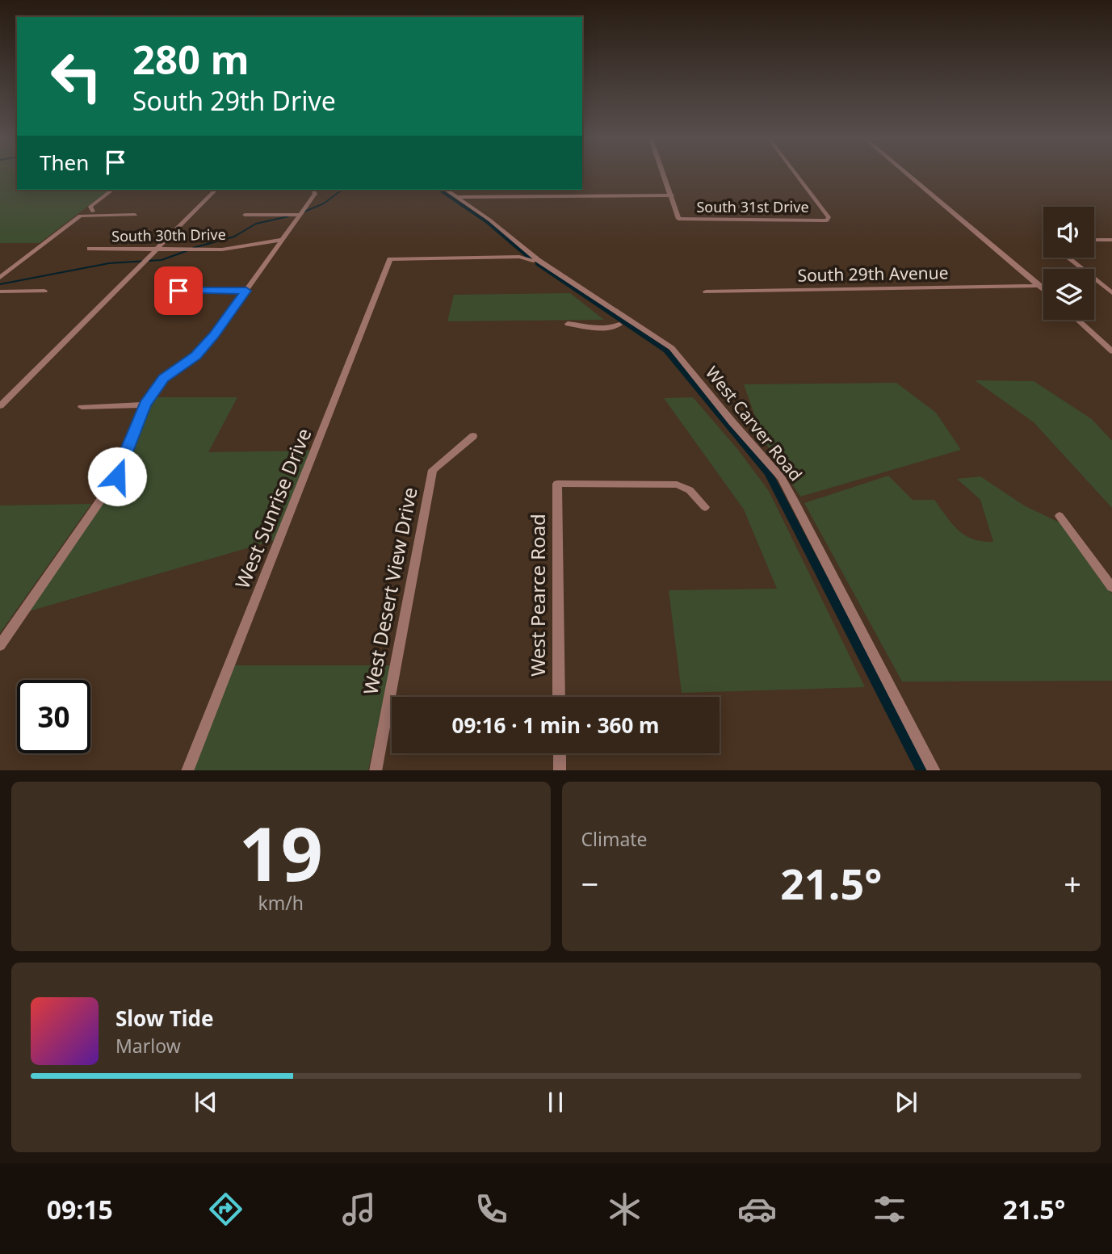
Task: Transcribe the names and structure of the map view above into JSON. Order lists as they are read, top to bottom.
{
  "streets": {
    "street": [
      "South 31st Drive",
      "South 30th Drive",
      "South 29th Avenue",
      "West Carver Road",
      "West Sunrise Drive",
      "West Desert View Drive",
      "West Pearce Road"
    ]
  },
  "page": {
    "turn": ["280 m", "South 29th Drive"],
    "then": "Then",
    "limit": "30",
    "trip": "09:16 · 1 min · 360 m",
    "tile": [
      ["19", "km/h"],
      "Climate"
    ],
    "heat": ["−", "21.5°", "+"],
    "song": ["Slow Tide", "Marlow"],
    "tabs": ["09:15", "21.5°"]
  }
}
